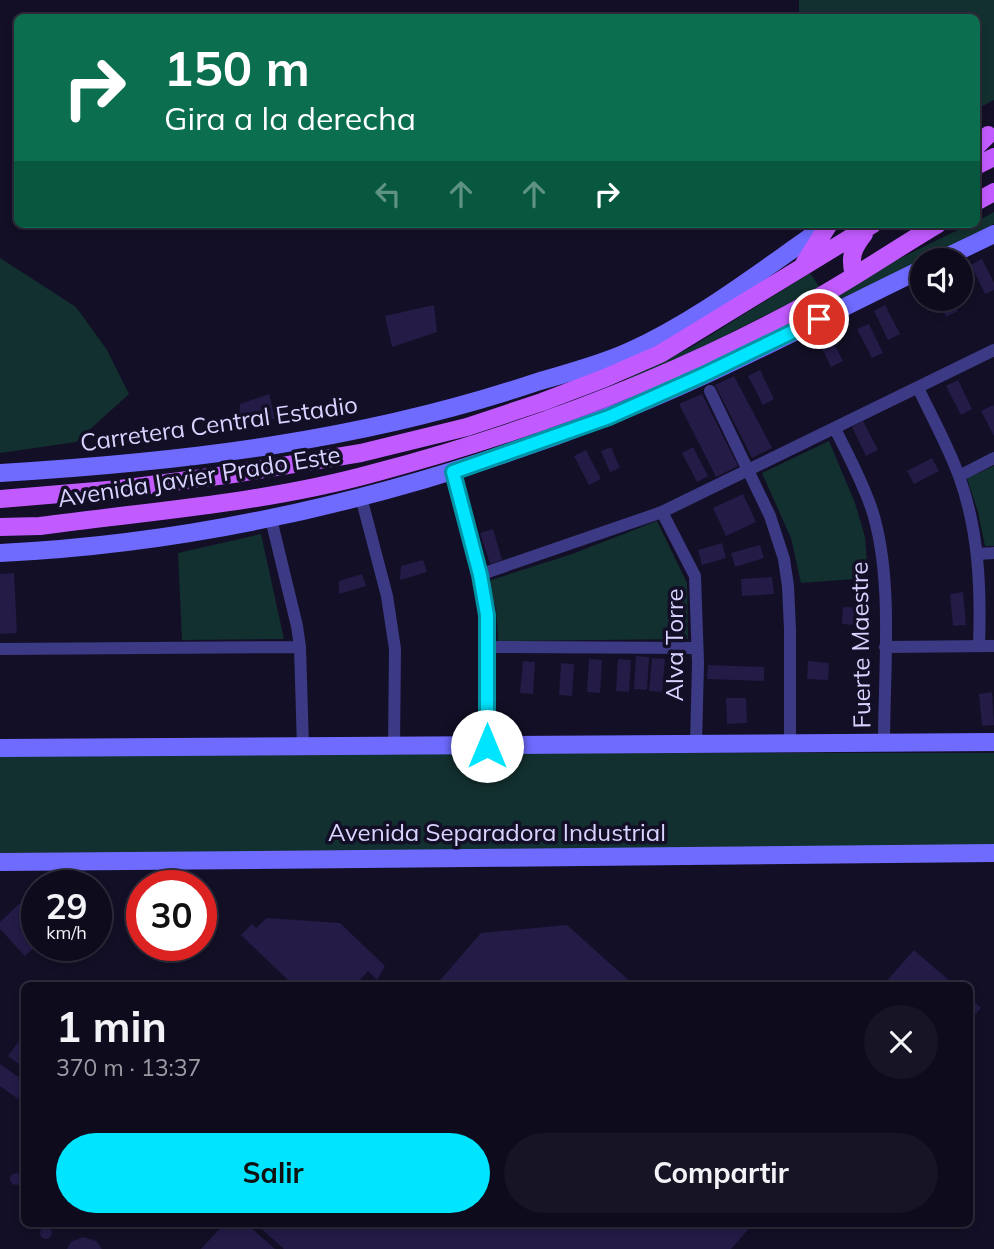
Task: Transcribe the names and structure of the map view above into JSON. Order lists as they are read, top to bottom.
{
  "streets": {
    "main road": ["Carretera Central Estadio", "Avenida Javier Prado Este", "Avenida Separadora Industrial"],
    "street": ["Alva Torre", "Fuerte Maestre"]
  },
  "page": {
    "turn": ["150 m", "Gira a la derecha"],
    "speed": "29 km/h",
    "limit": "30",
    "heading": ["1 min", "370 m · 13:37"],
    "buttons": ["Salir", "Compartir"]
  }
}
